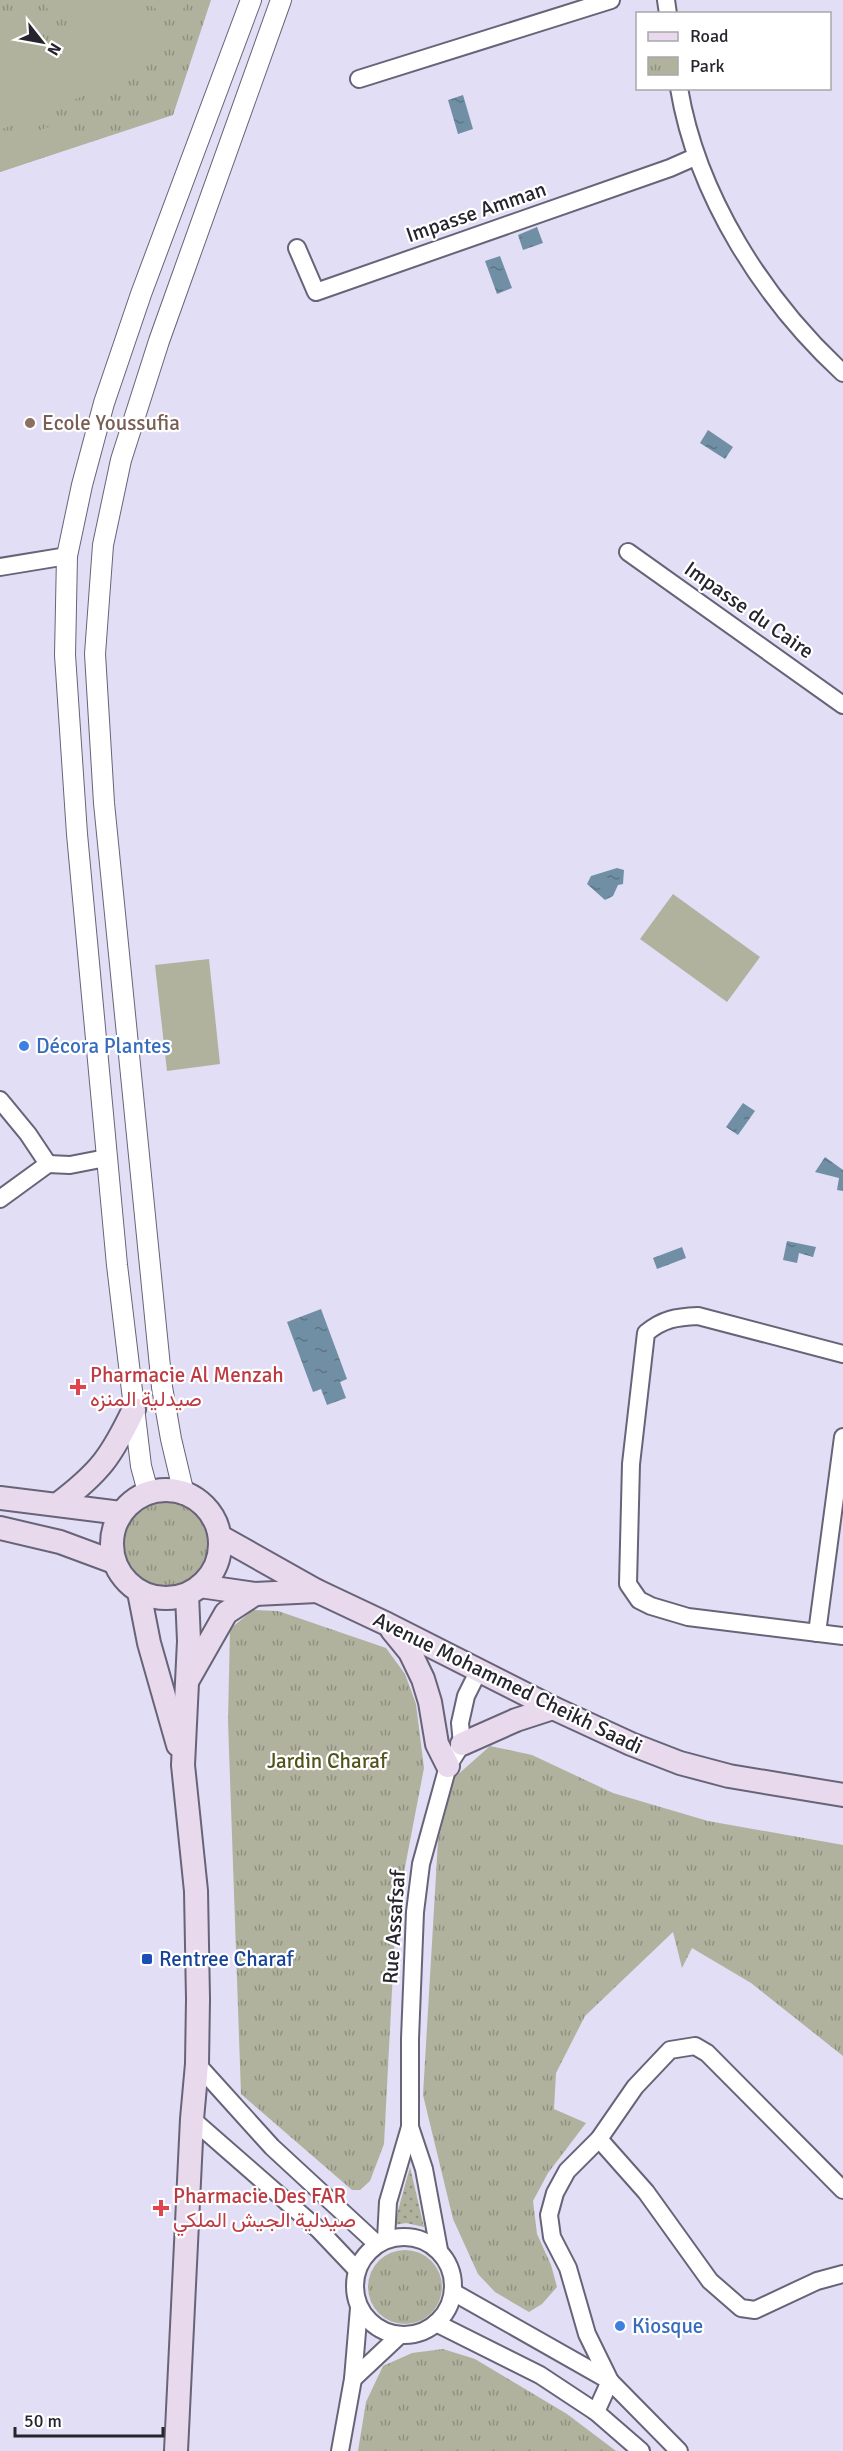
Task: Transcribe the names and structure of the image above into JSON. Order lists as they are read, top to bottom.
{
  "streets": {
    "main road": ["Avenue Mohammed Cheikh Saadi"],
    "street": ["Impasse Amman", "Impasse du Caire", "Rue Assafsaf"]
  },
  "parks": ["Jardin Charaf"],
  "places": {
    "other": ["Ecole Youssufia", "Décora Plantes", "Kiosque"],
    "health": ["Pharmacie Al Menzah صيدلية المنزه", "Pharmacie Des FAR صيدلية الجيش الملكي"],
    "transit": ["Rentree Charaf"]
  },
  "legend": ["Road", "Park"],
  "scale_bar": "50 m",
  "north": "bottom right"
}
